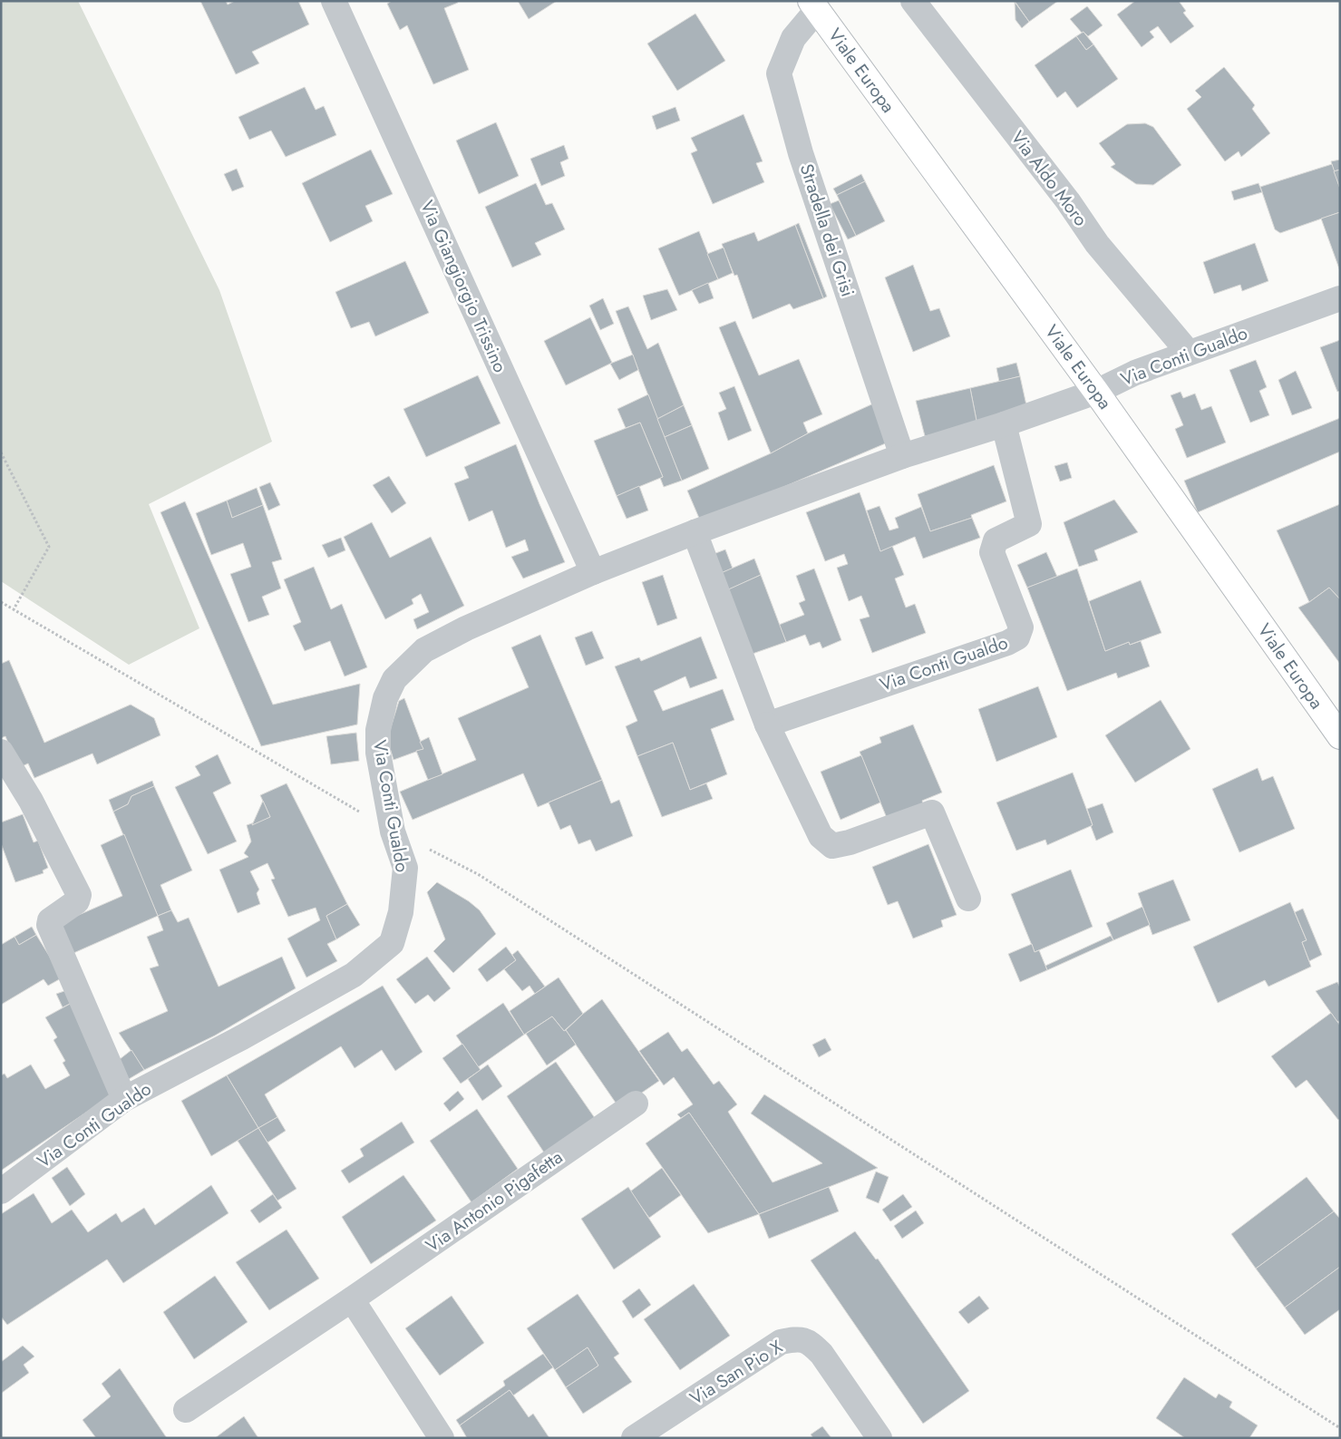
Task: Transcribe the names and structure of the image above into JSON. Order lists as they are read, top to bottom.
{
  "streets": {
    "main road": ["Viale Europa"],
    "street": [
      "Via Aldo Moro",
      "Stradella dei Grisi",
      "Via Giangiorgio Trissino",
      "Via Conti Gualdo",
      "Via Antonio Pigafetta",
      "Via San Pio X"
    ]
  },
  "crossings": [
    ["Viale Europa", "Stradella dei Grisi"],
    ["Viale Europa", "Via Conti Gualdo"],
    ["Via Aldo Moro", "Via Conti Gualdo"],
    ["Stradella dei Grisi", "Via Conti Gualdo"],
    ["Via Giangiorgio Trissino", "Via Conti Gualdo"]
  ]
}
